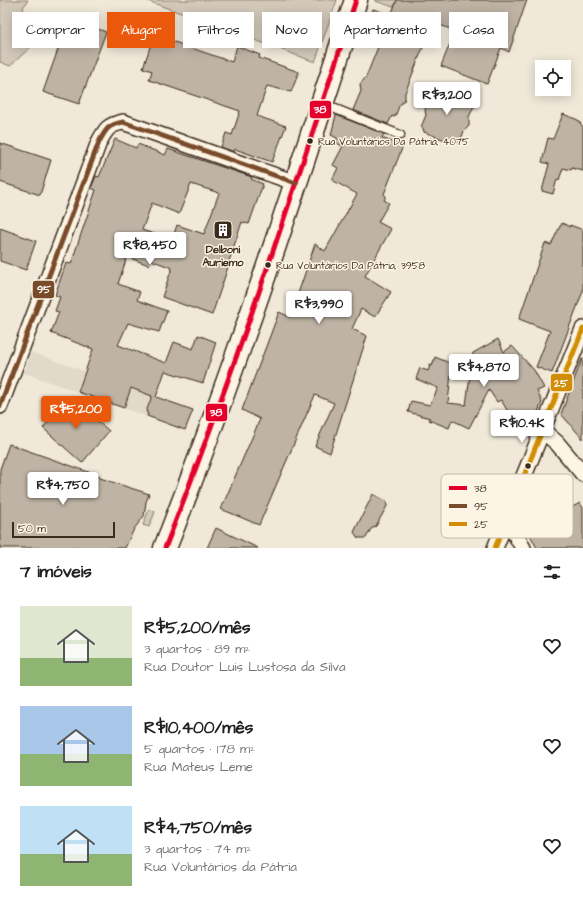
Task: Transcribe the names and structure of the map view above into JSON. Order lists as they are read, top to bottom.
{
  "places": {
    "other": ["Rua Voluntários Da Pátria, 4075", "Rua Voluntários Da Pátria, 3958"],
    "building": ["Delboni Auriemo"]
  },
  "lines": ["transit line 38", "transit line 95", "transit line 25"],
  "legend": ["38", "95", "25"],
  "scale_bar": "50 m",
  "page": {
    "chip": [
      "Comprar",
      "Alugar",
      "Filtros",
      "Novo",
      "Apartamento",
      "Casa"
    ],
    "price": [
      "R$3,200",
      "R$8,450",
      "R$3,990",
      "R$4,870",
      "R$5,200",
      "R$10.4K",
      "R$4,750"
    ],
    "scale": "50 m",
    "heading": "7 imóveis",
    "list": [
      {
        "name": "R$5,200/mês",
        "note": "3 quartos · 89 m² · Rua Doutor Luis Lustosa da Silva"
      },
      {
        "name": "R$10,400/mês",
        "note": "5 quartos · 178 m² · Rua Mateus Leme"
      },
      {
        "name": "R$4,750/mês",
        "note": "3 quartos · 74 m² · Rua Voluntários da Pátria"
      }
    ]
  }
}
